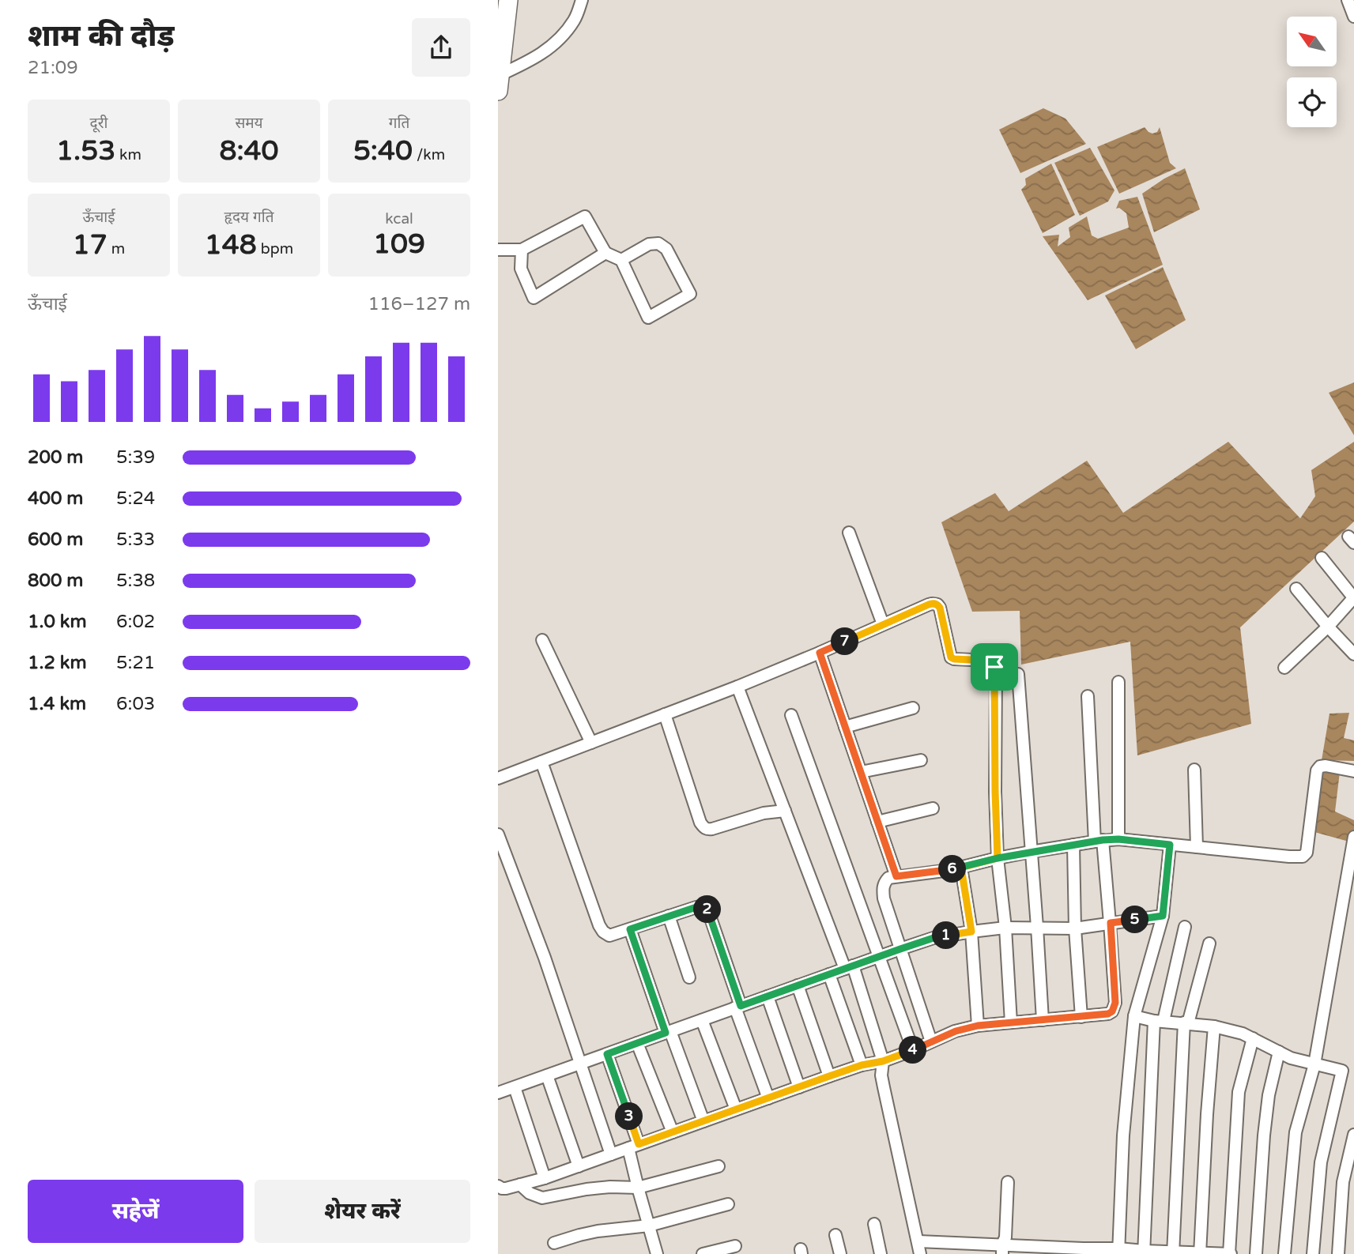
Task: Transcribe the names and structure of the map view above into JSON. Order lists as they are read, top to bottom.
{
  "north": "top left",
  "page": {
    "heading": ["शाम की दौड़", "21:09"],
    "stats": [
      ["दूरी", "1.53 km"],
      ["समय", "8:40"],
      ["गति", "5:40 /km"],
      ["ऊँचाई", "17 m"],
      ["हृदय गति", "148 bpm"],
      ["kcal", "109"]
    ],
    "chart": ["ऊँचाई", "116–127 m"],
    "list": [
      {
        "name": "200 m",
        "note": "5:39"
      },
      {
        "name": "400 m",
        "note": "5:24"
      },
      {
        "name": "600 m",
        "note": "5:33"
      },
      {
        "name": "800 m",
        "note": "5:38"
      },
      {
        "name": "1.0 km",
        "note": "6:02"
      },
      {
        "name": "1.2 km",
        "note": "5:21"
      },
      {
        "name": "1.4 km",
        "note": "6:03"
      }
    ],
    "pins": [
      "7",
      "6",
      "2",
      "5",
      "1",
      "4",
      "3"
    ],
    "buttons": ["सहेजें", "शेयर करें"]
  }
}
